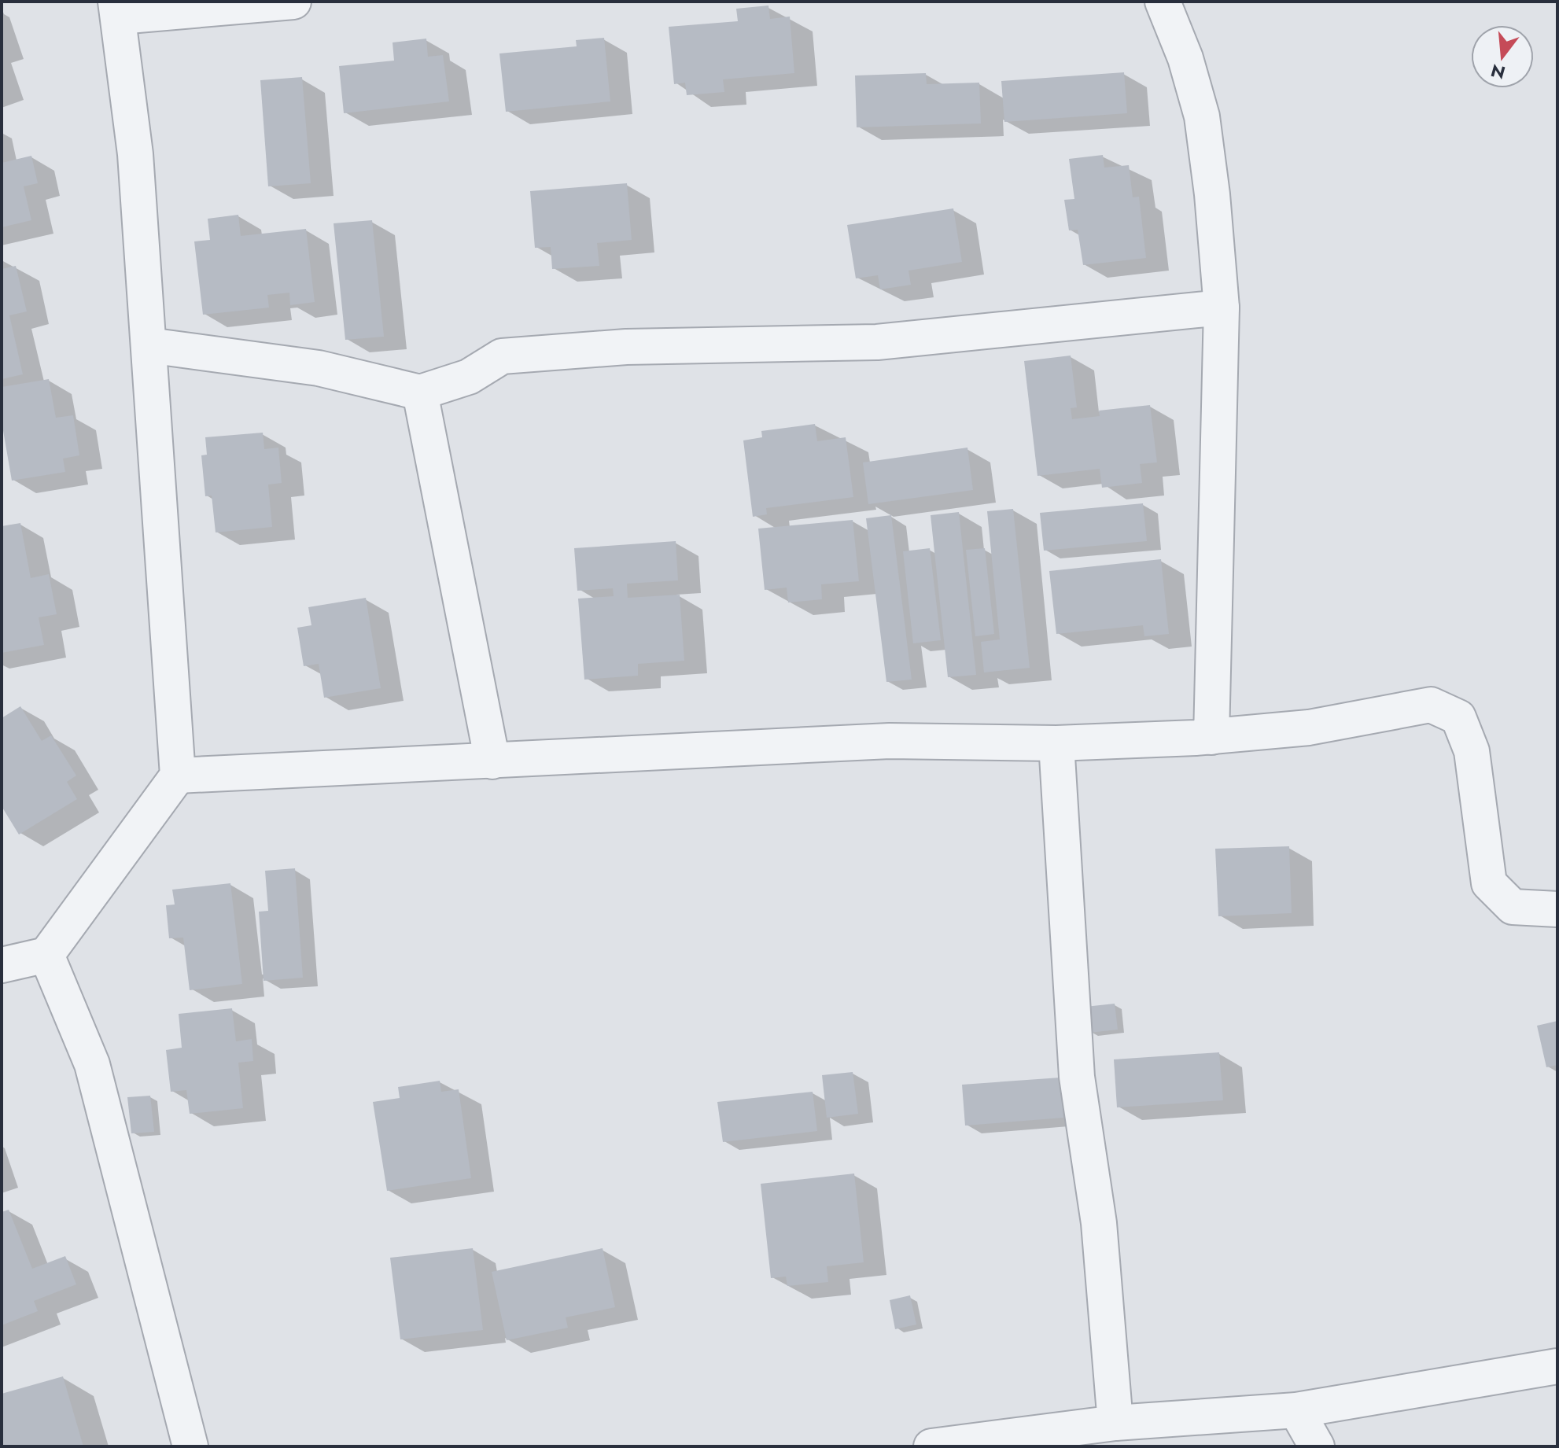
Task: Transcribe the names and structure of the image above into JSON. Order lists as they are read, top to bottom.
{
  "north": "bottom"
}
